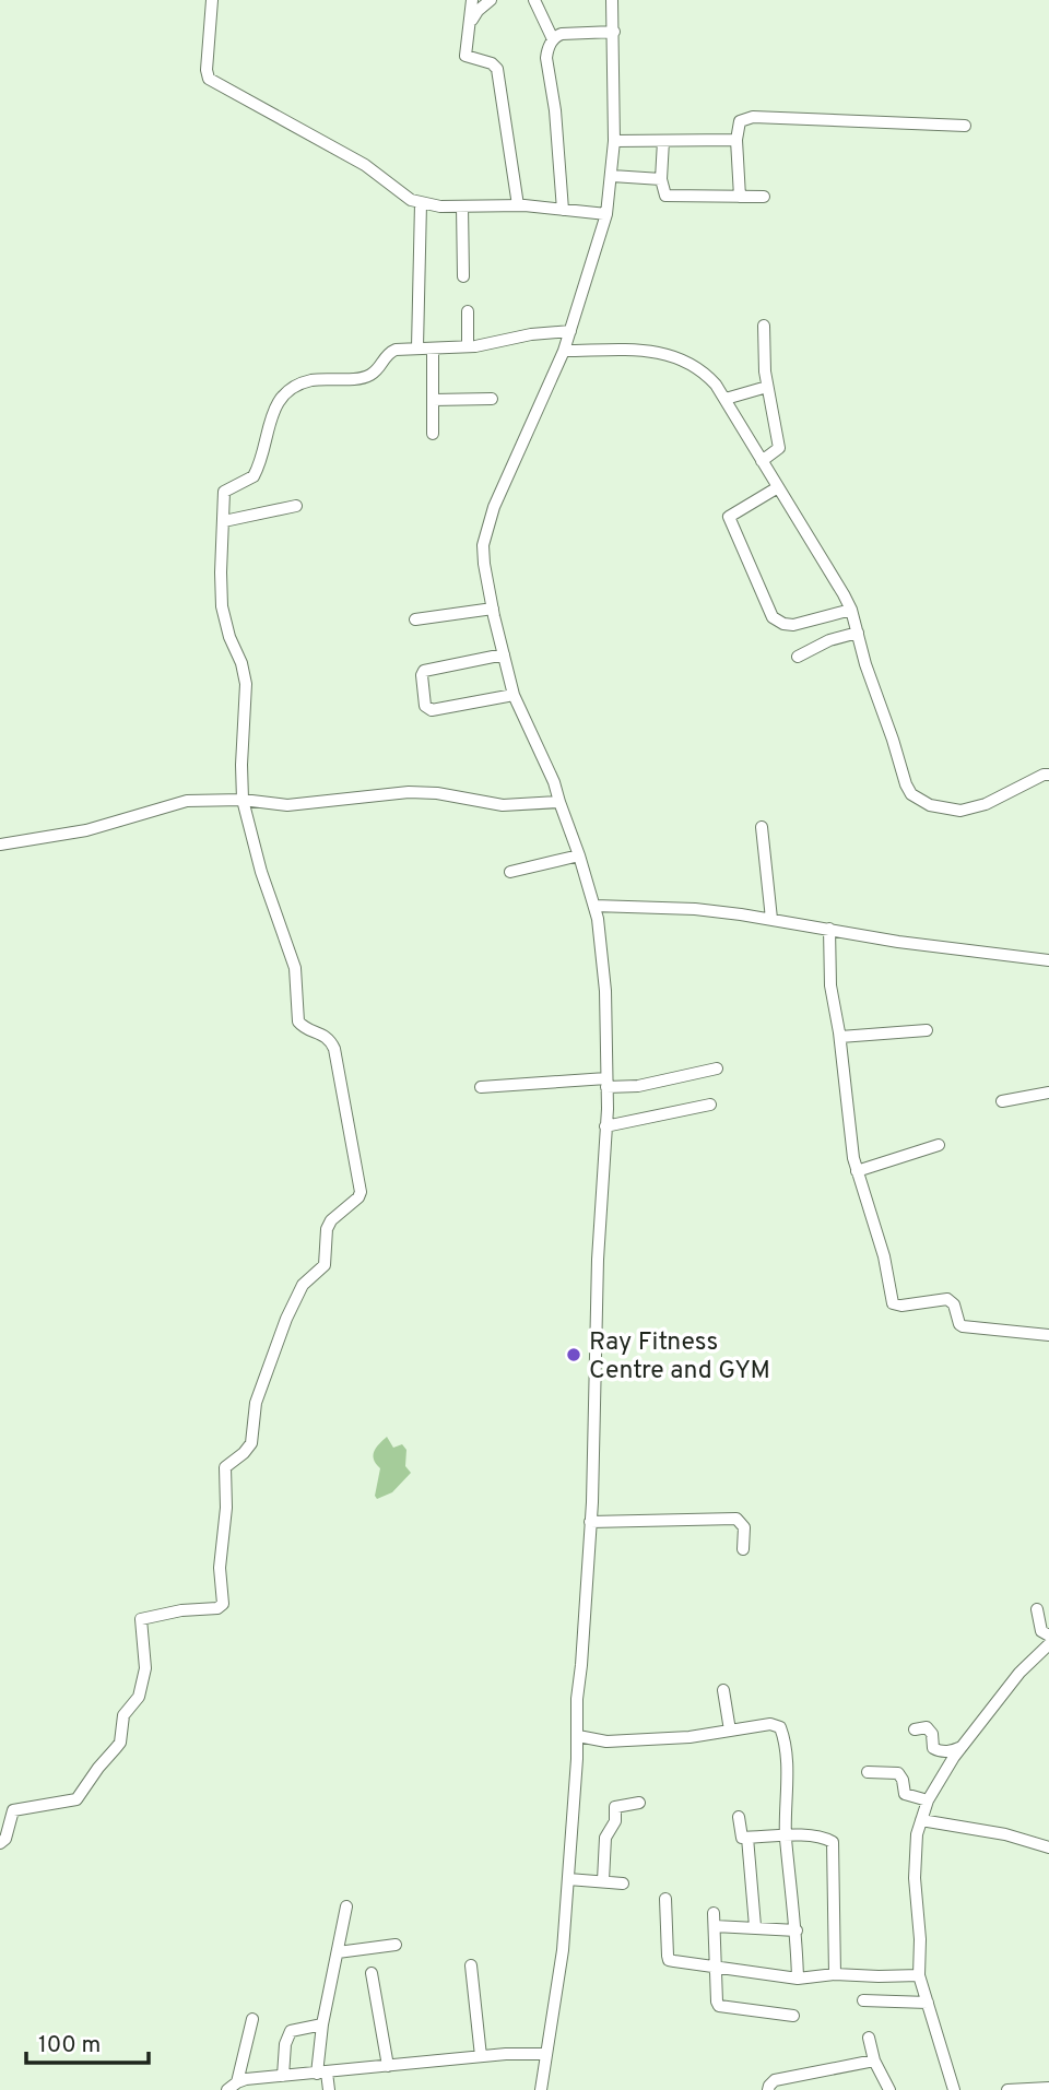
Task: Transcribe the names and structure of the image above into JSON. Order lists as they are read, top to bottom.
{
  "places": ["Ray Fitness Centre and GYM"],
  "scale_bar": "100 m"
}
